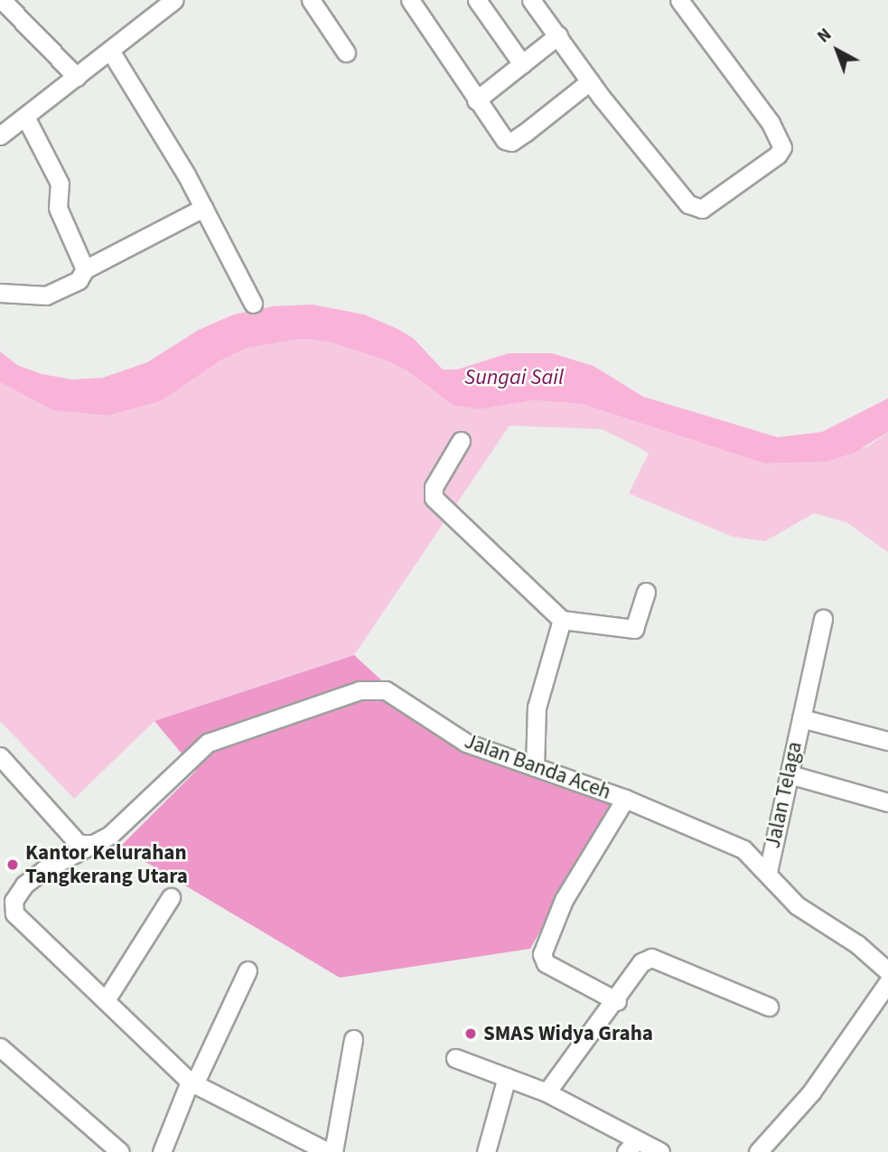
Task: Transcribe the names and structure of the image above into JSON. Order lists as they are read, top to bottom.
{
  "streets": {
    "street": ["Jalan Banda Aceh", "Jalan Telaga"]
  },
  "crossings": [
    ["Jalan Banda Aceh", "Jalan Telaga"]
  ],
  "water": ["Sungai Sail"],
  "places": ["Kantor Kelurahan Tangkerang Utara", "SMAS Widya Graha"],
  "north": "top left"
}
